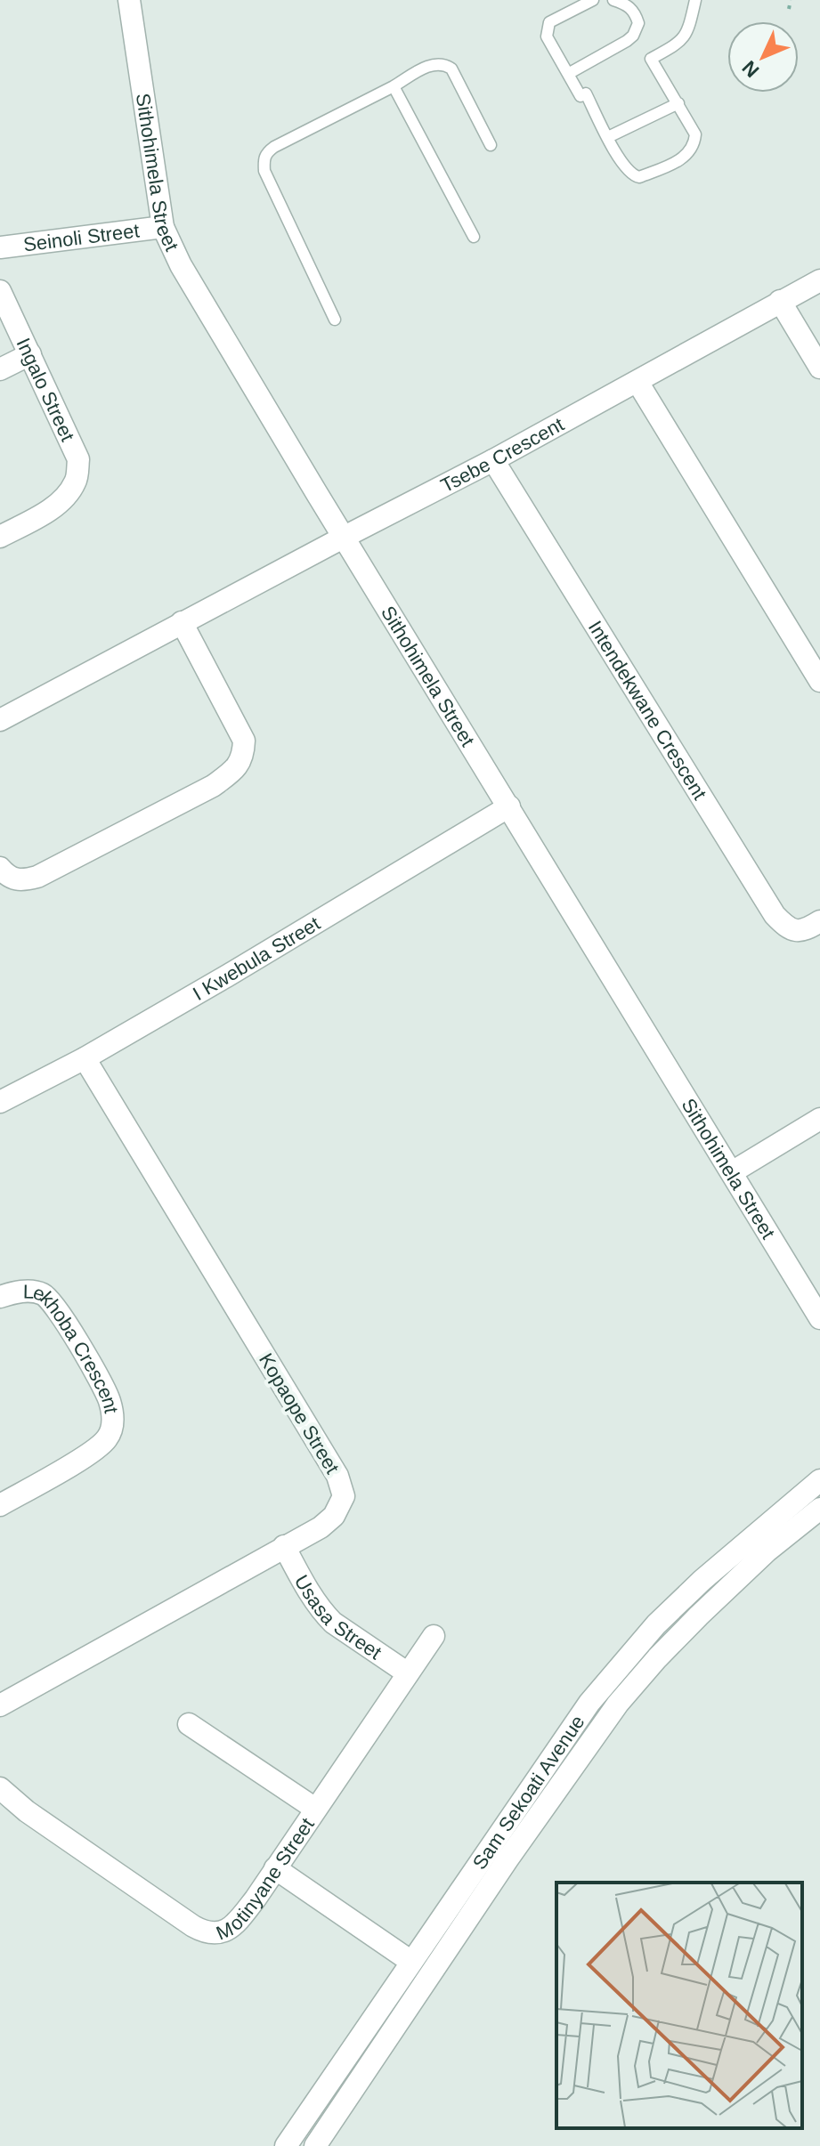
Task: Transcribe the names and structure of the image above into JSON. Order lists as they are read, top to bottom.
{
  "streets": {
    "street": [
      "Sithohimela Street",
      "Seinoli Street",
      "Ingalo Street",
      "Tsebe Crescent",
      "Intendekwane Crescent",
      "I Kwebula Street",
      "Lekhoba Crescent",
      "Kopaope Street",
      "Usasa Street",
      "Sam Sekoati Avenue",
      "Motinyane Street"
    ]
  },
  "crossings": [
    ["Sithohimela Street", "Seinoli Street"],
    ["Sithohimela Street", "Tsebe Crescent"],
    ["Sithohimela Street", "I Kwebula Street"],
    ["Tsebe Crescent", "Intendekwane Crescent"],
    ["I Kwebula Street", "Kopaope Street"],
    ["Kopaope Street", "Usasa Street"],
    ["Usasa Street", "Motinyane Street"]
  ],
  "north": "bottom left"
}
